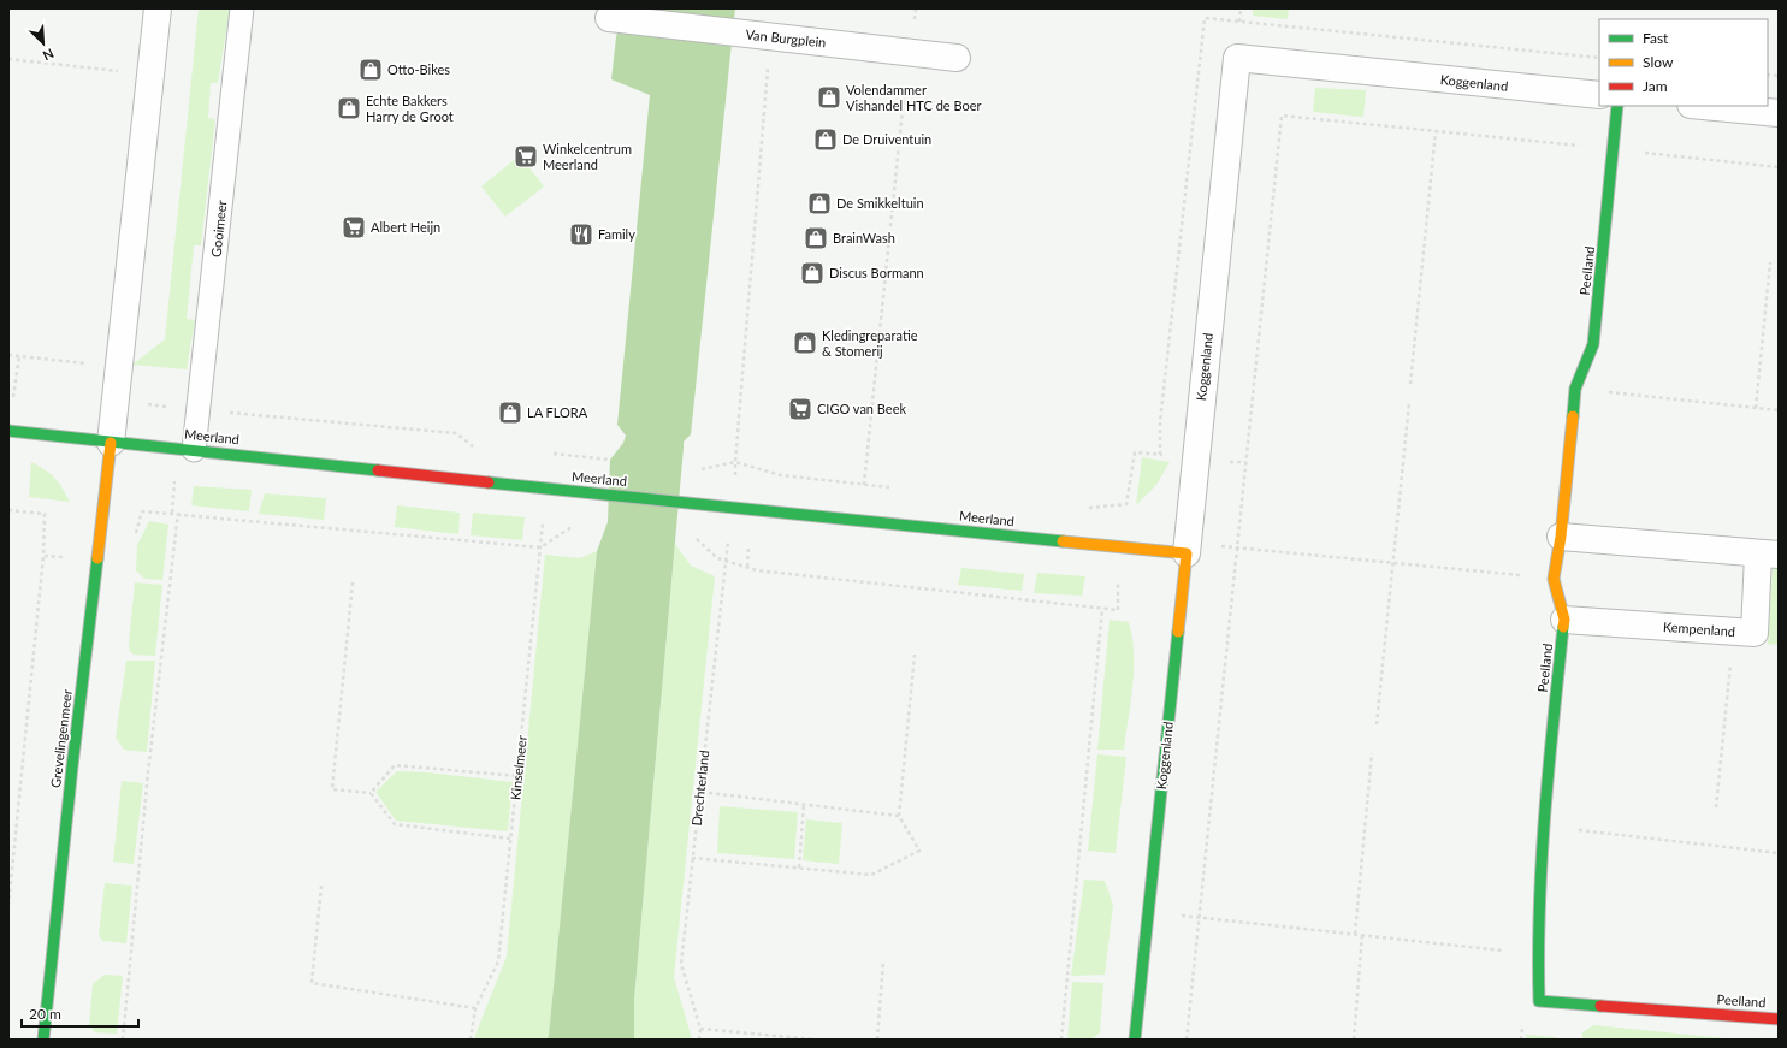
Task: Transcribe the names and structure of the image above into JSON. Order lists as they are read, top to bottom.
{
  "streets": {
    "street": [
      "Van Burgplein",
      "Koggenland",
      "Peelland",
      "Meerland",
      "Kempenland",
      "Grevelingenmeer"
    ],
    "lane": ["Gooimeer"],
    "path": ["Kinselmeer", "Drechterland"]
  },
  "crossings": [
    ["Koggenland", "Meerland"],
    ["Gooimeer", "Meerland"],
    ["Peelland", "Kempenland"],
    ["Meerland", "Grevelingenmeer"],
    ["Meerland", "Kinselmeer"]
  ],
  "places": {
    "shop": [
      "Otto-Bikes",
      "Volendammer Vishandel HTC de Boer",
      "Echte Bakkers Harry de Groot",
      "De Druiventuin",
      "De Smikkeltuin",
      "BrainWash",
      "Discus Bormann",
      "Kledingreparatie & Stomerij",
      "LA FLORA"
    ],
    "supermarket": ["Winkelcentrum Meerland", "Albert Heijn", "CIGO van Beek"],
    "restaurant": ["Family"]
  },
  "legend": ["Fast", "Slow", "Jam"],
  "scale_bar": "20 m",
  "north": "bottom right"
}
